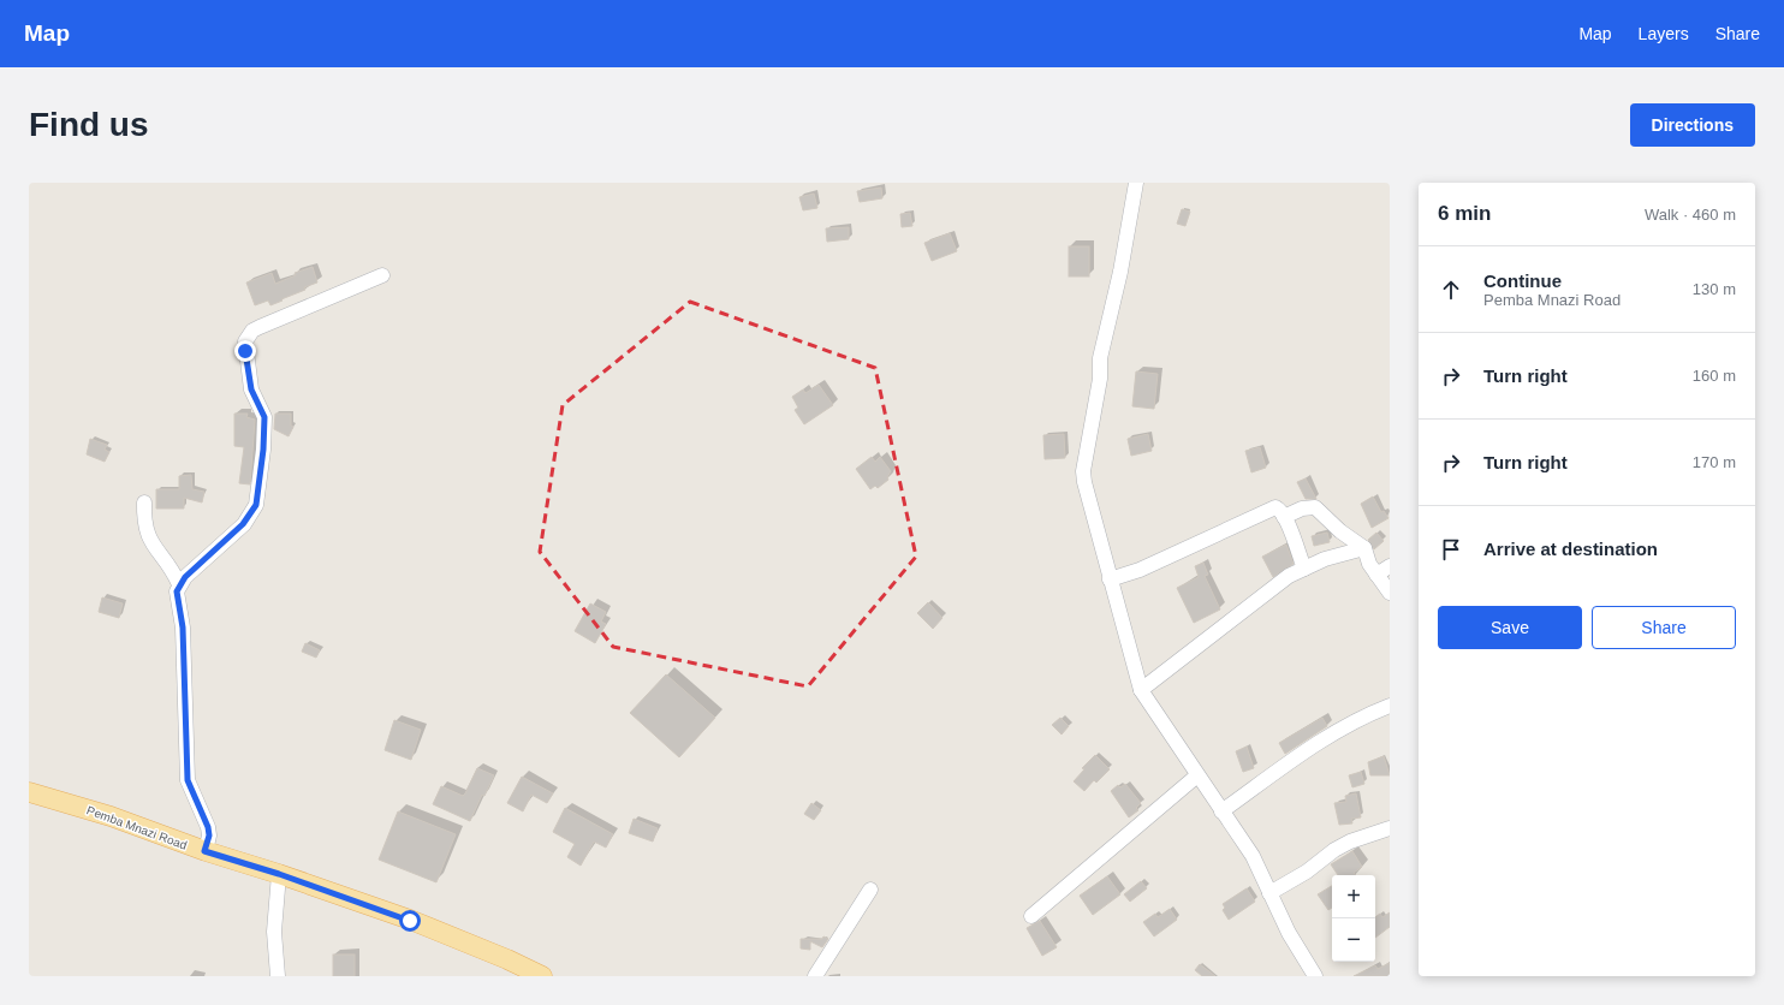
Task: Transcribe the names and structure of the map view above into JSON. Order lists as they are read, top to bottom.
{
  "streets": {
    "main road": ["Pemba Mnazi Road"]
  },
  "page": {
    "header": "Map",
    "nav": ["Map", "Layers", "Share"],
    "buttons": [
      "Directions",
      ["Save", "Share"]
    ],
    "title": "Find us",
    "heading": ["6 min", "Walk · 460 m"],
    "list": [
      ["Continue", "Pemba Mnazi Road", "130 m"],
      ["Turn right", "160 m"],
      ["Turn right", "170 m"],
      "Arrive at destination"
    ],
    "map_buttons": ["+", "−"]
  }
}
